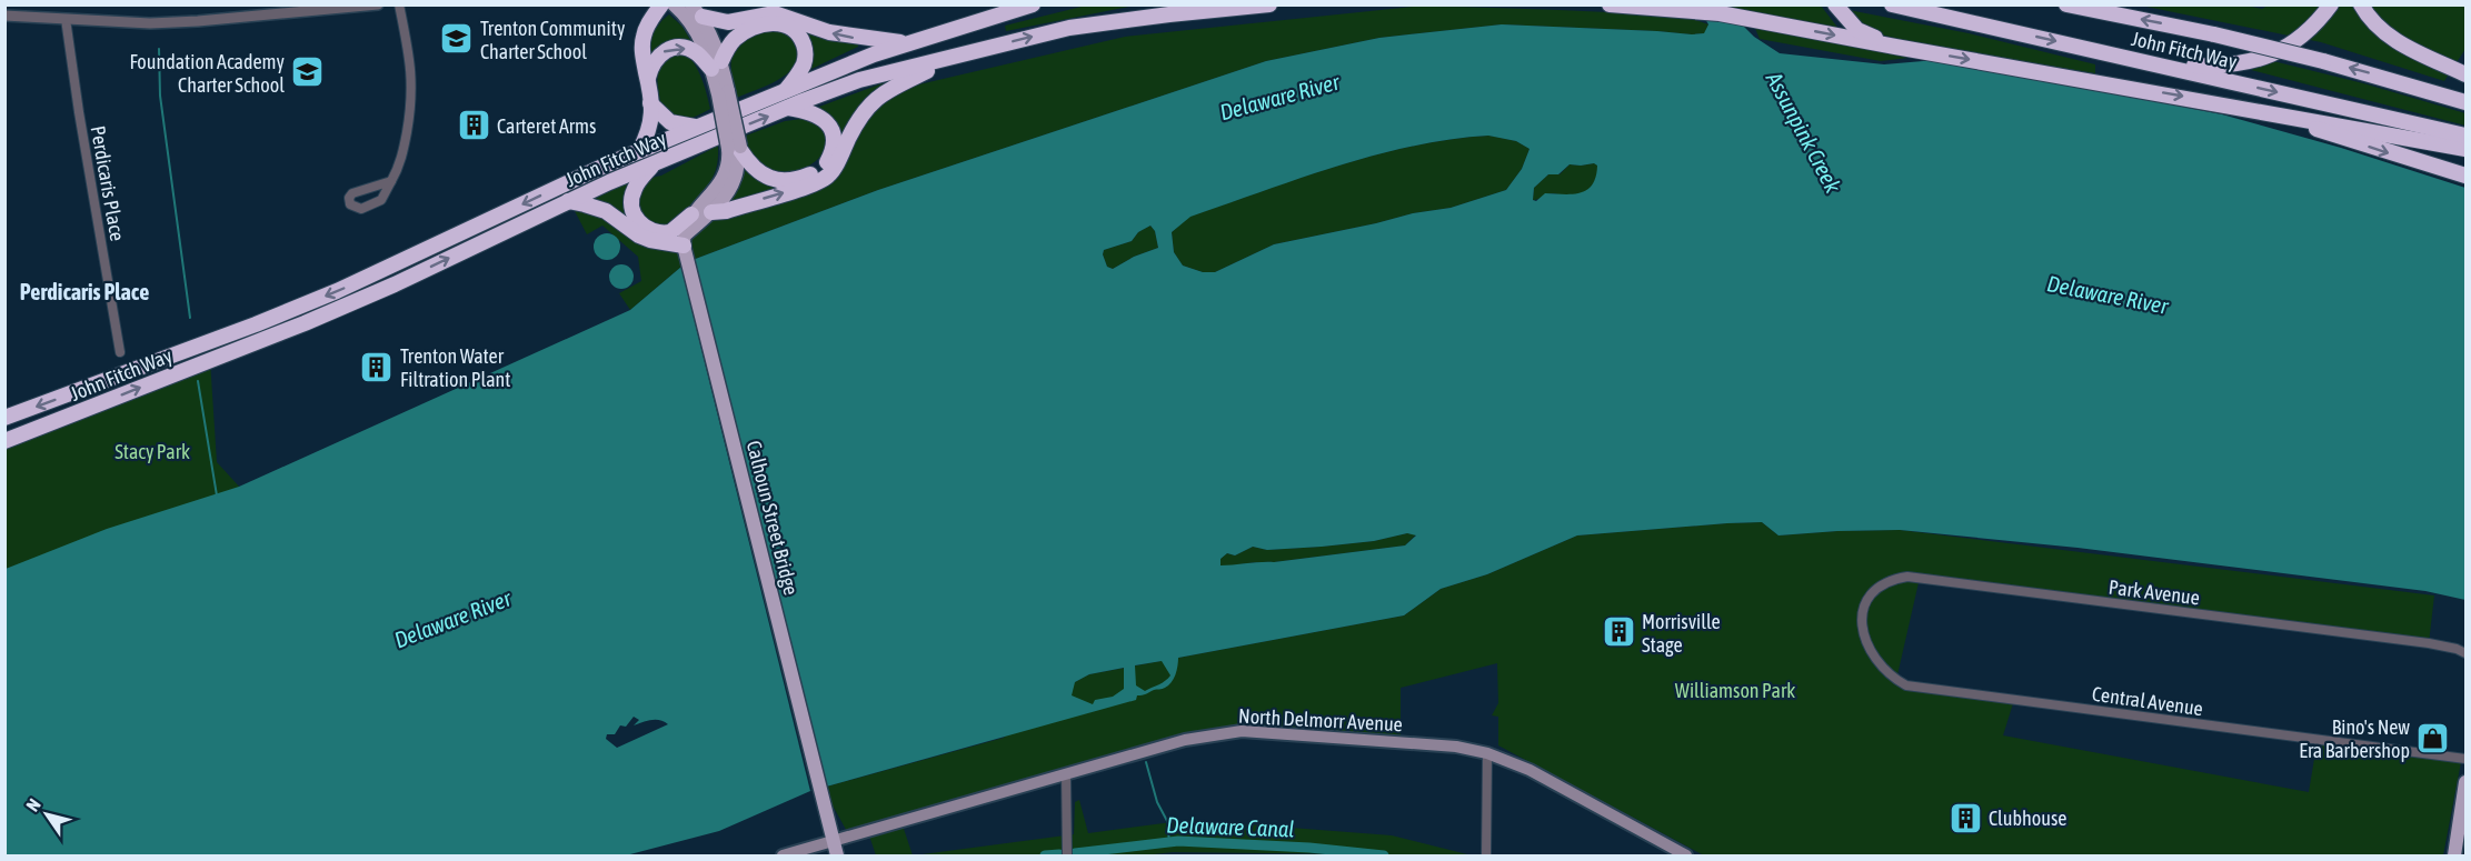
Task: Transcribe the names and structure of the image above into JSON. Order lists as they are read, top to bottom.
{
  "streets": {
    "highway": ["John Fitch Way"],
    "main road": ["Calhoun Street Bridge", "North Delmorr Avenue"],
    "street": ["Perdicaris Place", "Park Avenue", "Central Avenue"]
  },
  "crossings": [
    ["Calhoun Street Bridge", "North Delmorr Avenue"],
    ["Park Avenue", "Central Avenue"]
  ],
  "districts": ["Perdicaris Place"],
  "water": ["Delaware River", "Assunpink Creek", "Delaware Canal"],
  "parks": ["Stacy Park", "Williamson Park"],
  "places": {
    "school or university": ["Trenton Community Charter School", "Foundation Academy Charter School"],
    "building": [
      "Carteret Arms",
      "Trenton Water Filtration Plant",
      "Morrisville Stage",
      "Clubhouse"
    ],
    "shop": ["Bino's New Era Barbershop"]
  },
  "north": "top left"
}
